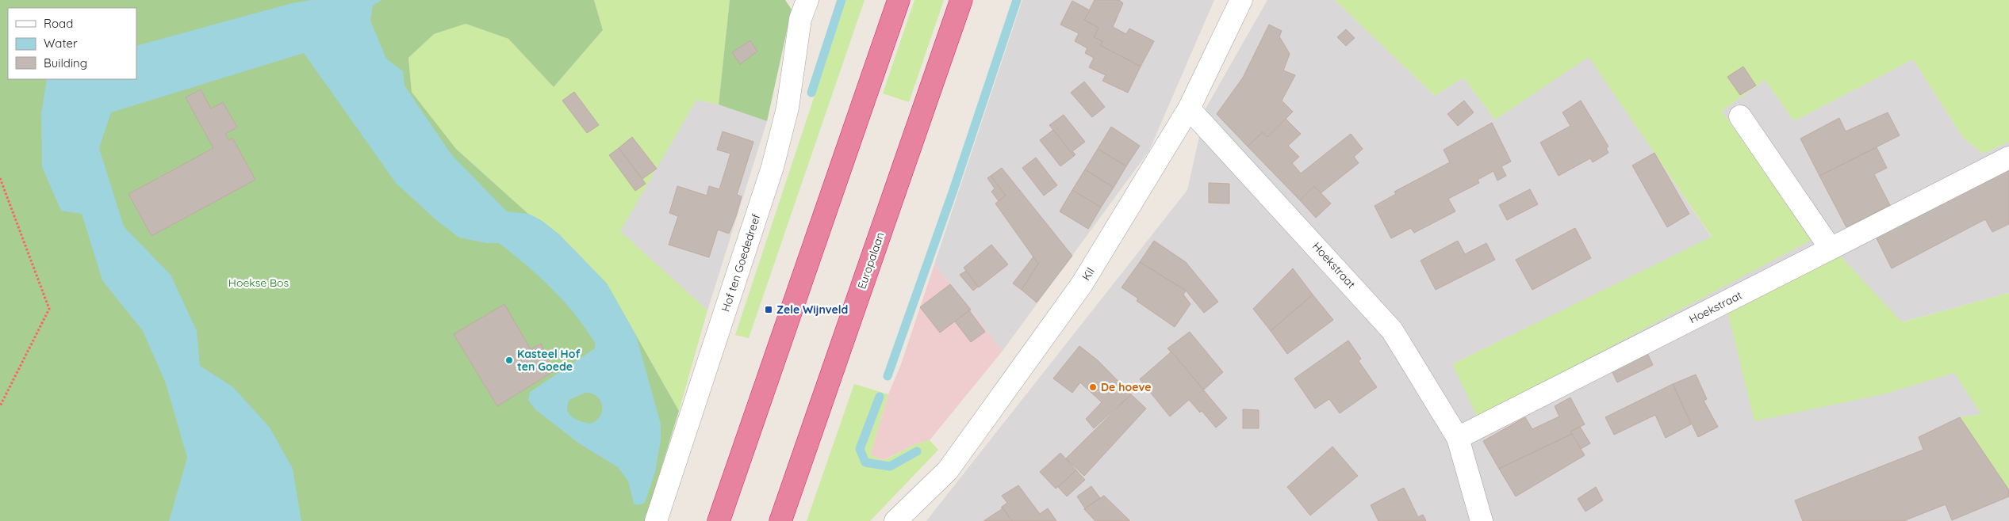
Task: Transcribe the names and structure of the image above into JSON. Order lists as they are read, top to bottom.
{
  "streets": {
    "highway": ["Europalaan"],
    "street": ["Hof ten Goededreef", "Hoekstraat", "Kil"]
  },
  "crossings": [
    ["Hoekstraat", "Kil"]
  ],
  "parks": ["Hoekse Bos"],
  "places": {
    "transit": ["Zele Wijnveld"],
    "other": ["Kasteel Hof ten Goede", "De hoeve"]
  },
  "legend": ["Road", "Water", "Building"]
}
